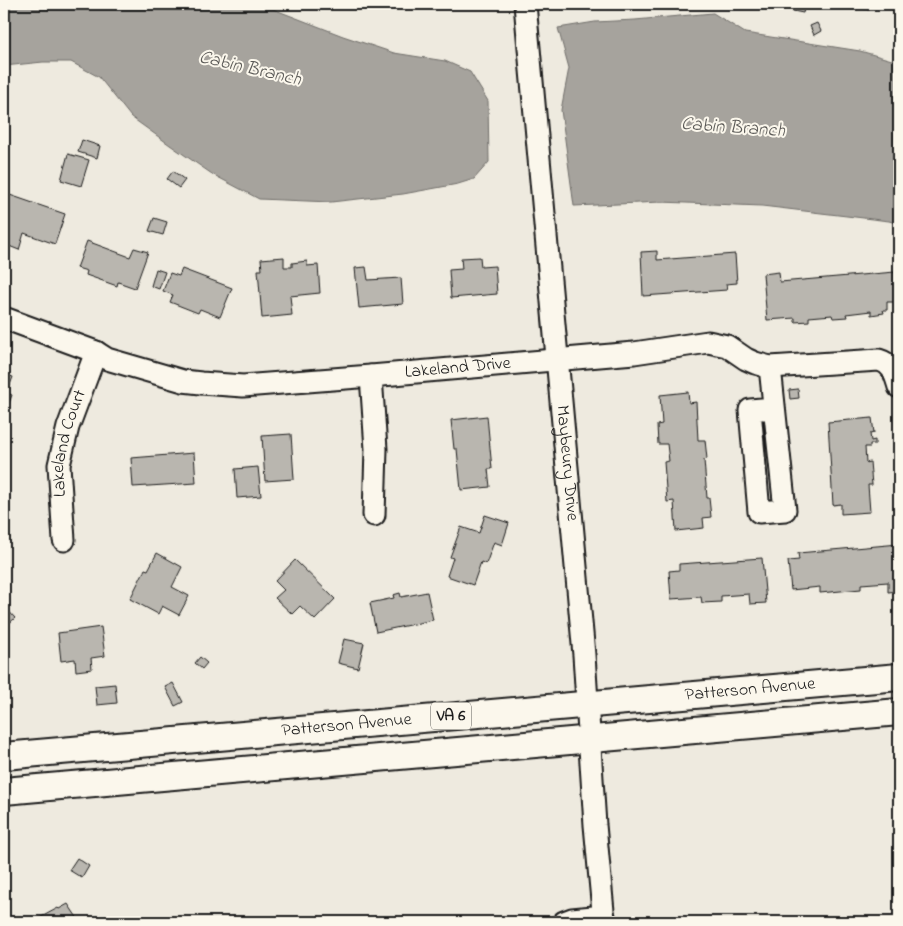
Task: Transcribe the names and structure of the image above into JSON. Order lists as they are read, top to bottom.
{
  "streets": {
    "main road": ["Patterson Avenue", "VA 6"],
    "street": ["Lakeland Drive", "Lakeland Court", "Maybeury Drive"]
  },
  "crossings": [
    ["Lakeland Drive", "Lakeland Court"],
    ["Lakeland Drive", "Maybeury Drive"],
    ["Maybeury Drive", "Patterson Avenue"]
  ],
  "water": ["Cabin Branch"]
}
